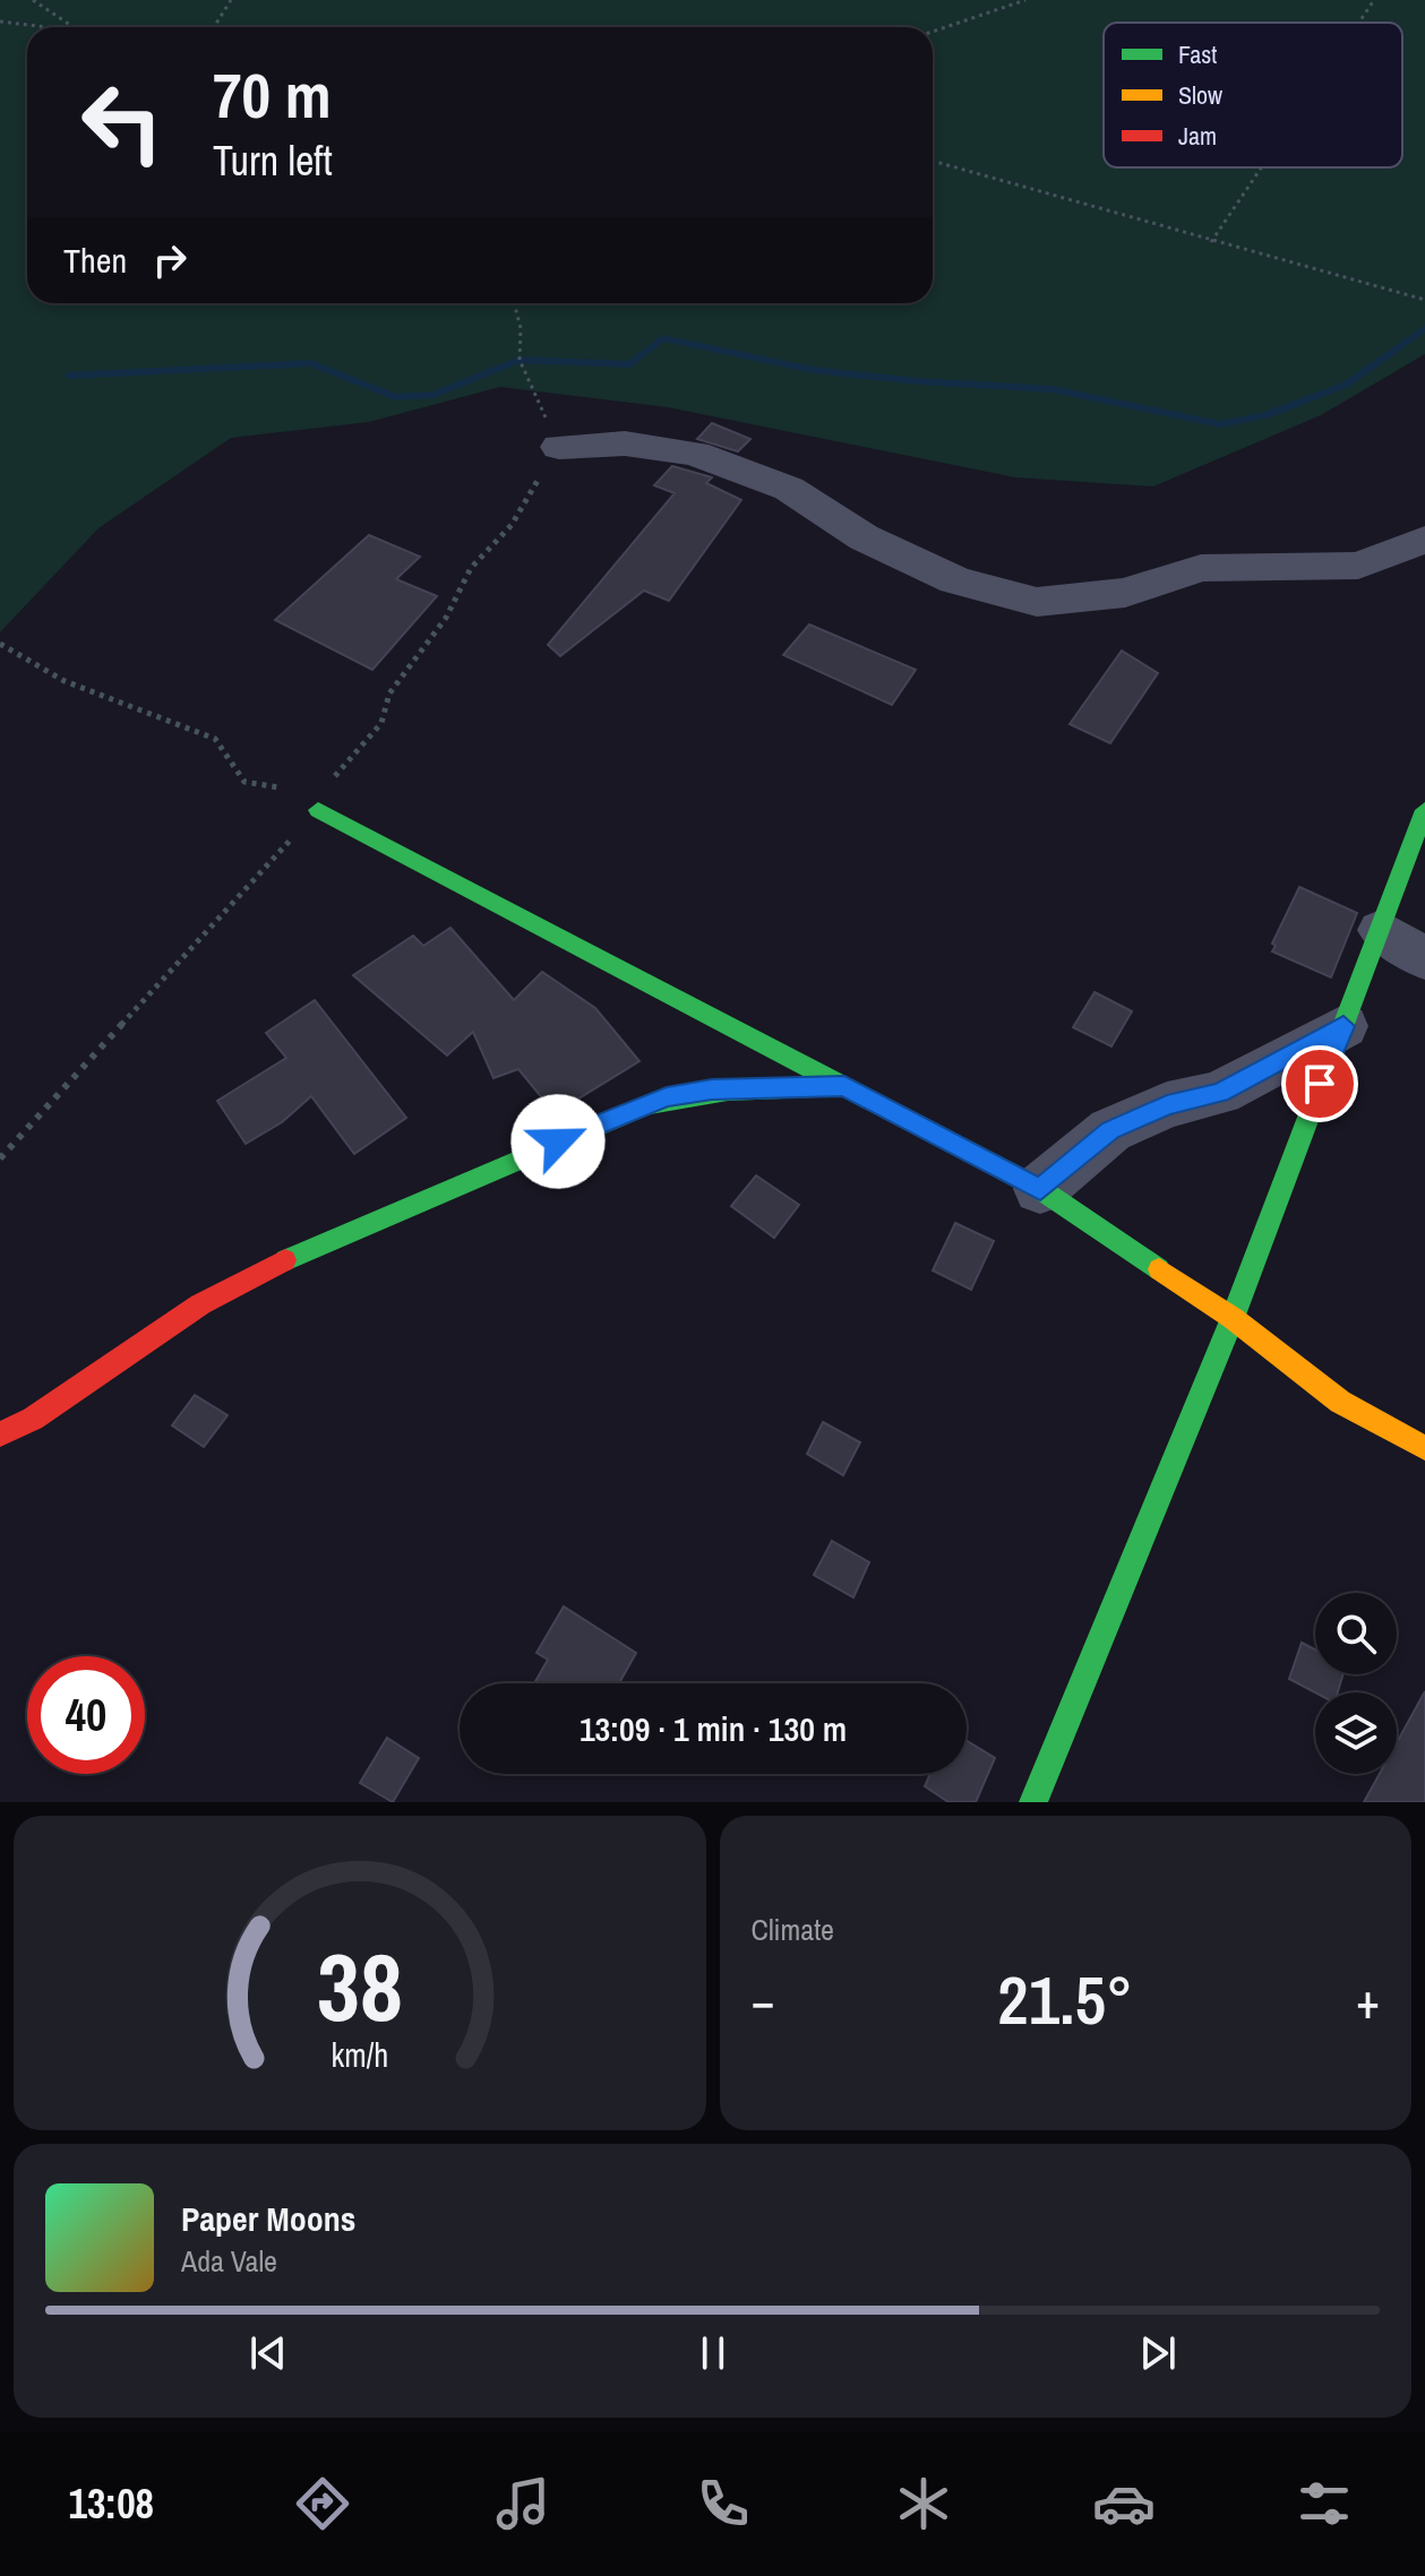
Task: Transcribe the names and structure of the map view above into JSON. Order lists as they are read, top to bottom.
{
  "legend": ["Fast", "Slow", "Jam"],
  "page": {
    "turn": ["70 m", "Turn left"],
    "then": "Then",
    "limit": "40",
    "trip": "13:09 · 1 min · 130 m",
    "tile": "Climate",
    "heat": ["−", "21.5°", "+"],
    "song": ["Paper Moons", "Ada Vale"],
    "tabs": "13:08",
    "gauge": ["38", "km/h"]
  }
}
